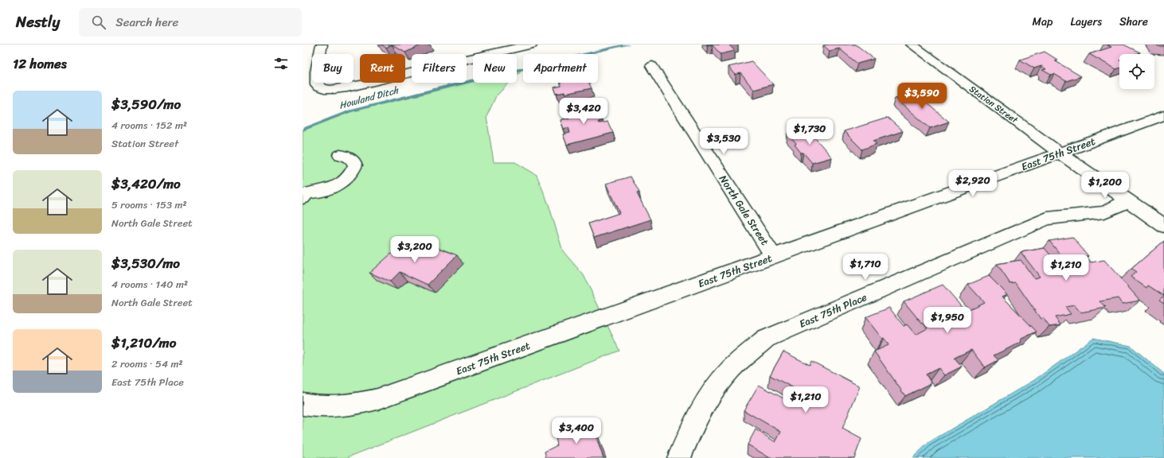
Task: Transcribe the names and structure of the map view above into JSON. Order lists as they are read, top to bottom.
{
  "streets": {
    "street": [
      "Station Street",
      "East 75th Street",
      "North Gale Street",
      "East 75th Place"
    ]
  },
  "crossings": [
    ["Station Street", "East 75th Street"],
    ["Station Street", "East 75th Place"],
    ["East 75th Street", "North Gale Street"]
  ],
  "water": ["Howland Ditch"],
  "page": {
    "header": "Nestly",
    "search": "Search here",
    "nav": ["Map", "Layers", "Share"],
    "heading": "12 homes",
    "chip": [
      "Buy",
      "Rent",
      "Filters",
      "New",
      "Apartment"
    ],
    "list": [
      {
        "name": "$3,590/mo",
        "note": "4 rooms · 152 m² · Station Street"
      },
      {
        "name": "$3,420/mo",
        "note": "5 rooms · 153 m² · North Gale Street"
      },
      {
        "name": "$3,530/mo",
        "note": "4 rooms · 140 m² · North Gale Street"
      },
      {
        "name": "$1,210/mo",
        "note": "2 rooms · 54 m² · East 75th Place"
      }
    ],
    "price": [
      "$3,590",
      "$3,420",
      "$1,730",
      "$3,530",
      "$2,920",
      "$1,200",
      "$3,200",
      "$1,710",
      "$1,210",
      "$1,950",
      "$1,210",
      "$3,400"
    ]
  }
}
